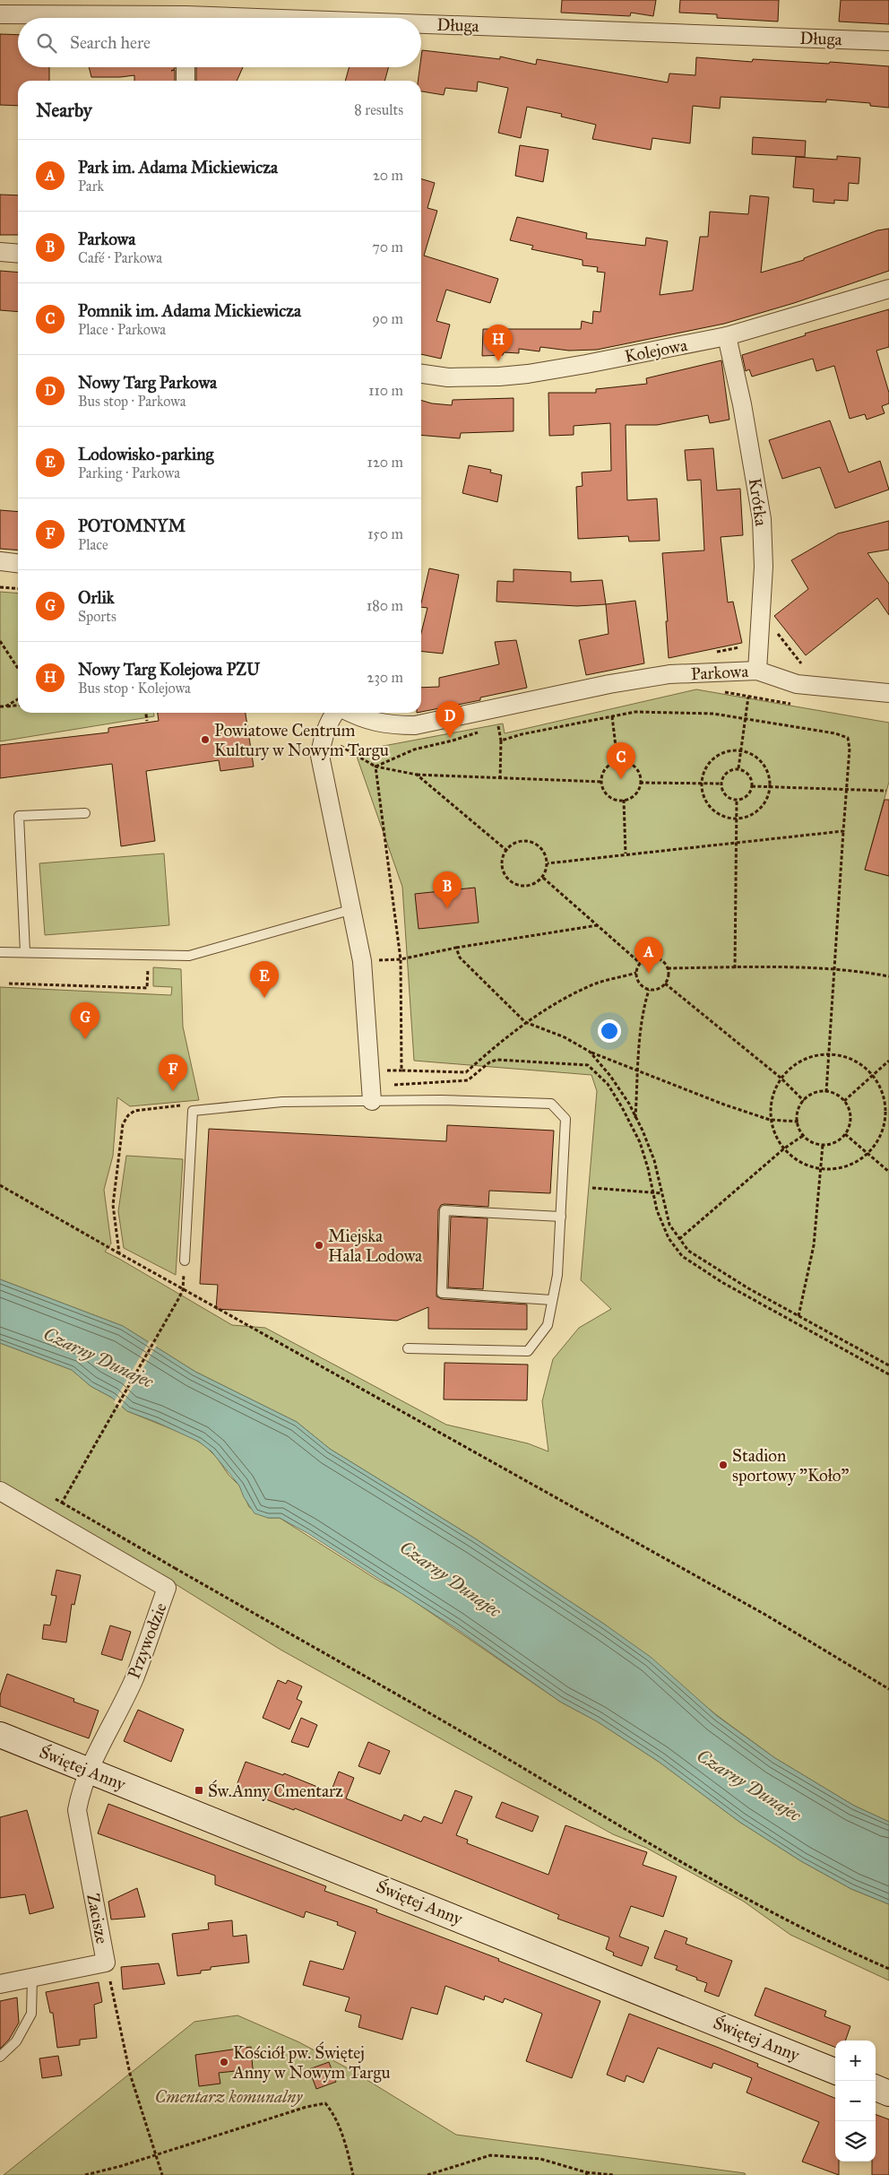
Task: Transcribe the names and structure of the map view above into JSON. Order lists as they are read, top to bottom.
{
  "streets": {
    "street": [
      "Długa",
      "Kolejowa",
      "Krótka",
      "Parkowa",
      "Przywodzie",
      "Świętej Anny",
      "Zacisze"
    ]
  },
  "crossings": [
    ["Kolejowa", "Krótka"],
    ["Krótka", "Parkowa"],
    ["Przywodzie", "Świętej Anny"],
    ["Przywodzie", "Zacisze"],
    ["Świętej Anny", "Zacisze"]
  ],
  "water": ["Czarny Dunajec"],
  "parks": ["Cmentarz komunalny"],
  "places": {
    "other": [
      "Powiatowe Centrum Kultury w Nowym Targu",
      "Miejska Hala Lodowa",
      "Stadion sportowy \"Koło\"",
      "Kościół pw. Świętej Anny w Nowym Targu"
    ],
    "transit": ["Św.Anny Cmentarz"]
  },
  "page": {
    "search": "Search here",
    "heading": ["Nearby", "8 results"],
    "list": [
      {
        "mark": "A",
        "name": "Park im. Adama Mickiewicza",
        "note": "Park",
        "value": "20 m"
      },
      {
        "mark": "B",
        "name": "Parkowa",
        "note": "Café · Parkowa",
        "value": "70 m"
      },
      {
        "mark": "C",
        "name": "Pomnik im. Adama Mickiewicza",
        "note": "Place · Parkowa",
        "value": "90 m"
      },
      {
        "mark": "D",
        "name": "Nowy Targ Parkowa",
        "note": "Bus stop · Parkowa",
        "value": "110 m"
      },
      {
        "mark": "E",
        "name": "Lodowisko-parking",
        "note": "Parking · Parkowa",
        "value": "120 m"
      },
      {
        "mark": "F",
        "name": "POTOMNYM",
        "note": "Place",
        "value": "150 m"
      },
      {
        "mark": "G",
        "name": "Orlik",
        "note": "Sports",
        "value": "180 m"
      },
      {
        "mark": "H",
        "name": "Nowy Targ Kolejowa PZU",
        "note": "Bus stop · Kolejowa",
        "value": "230 m"
      }
    ],
    "pins": [
      "H",
      "D",
      "C",
      "B",
      "A",
      "E",
      "G",
      "F"
    ],
    "map_buttons": ["+", "−"]
  }
}
